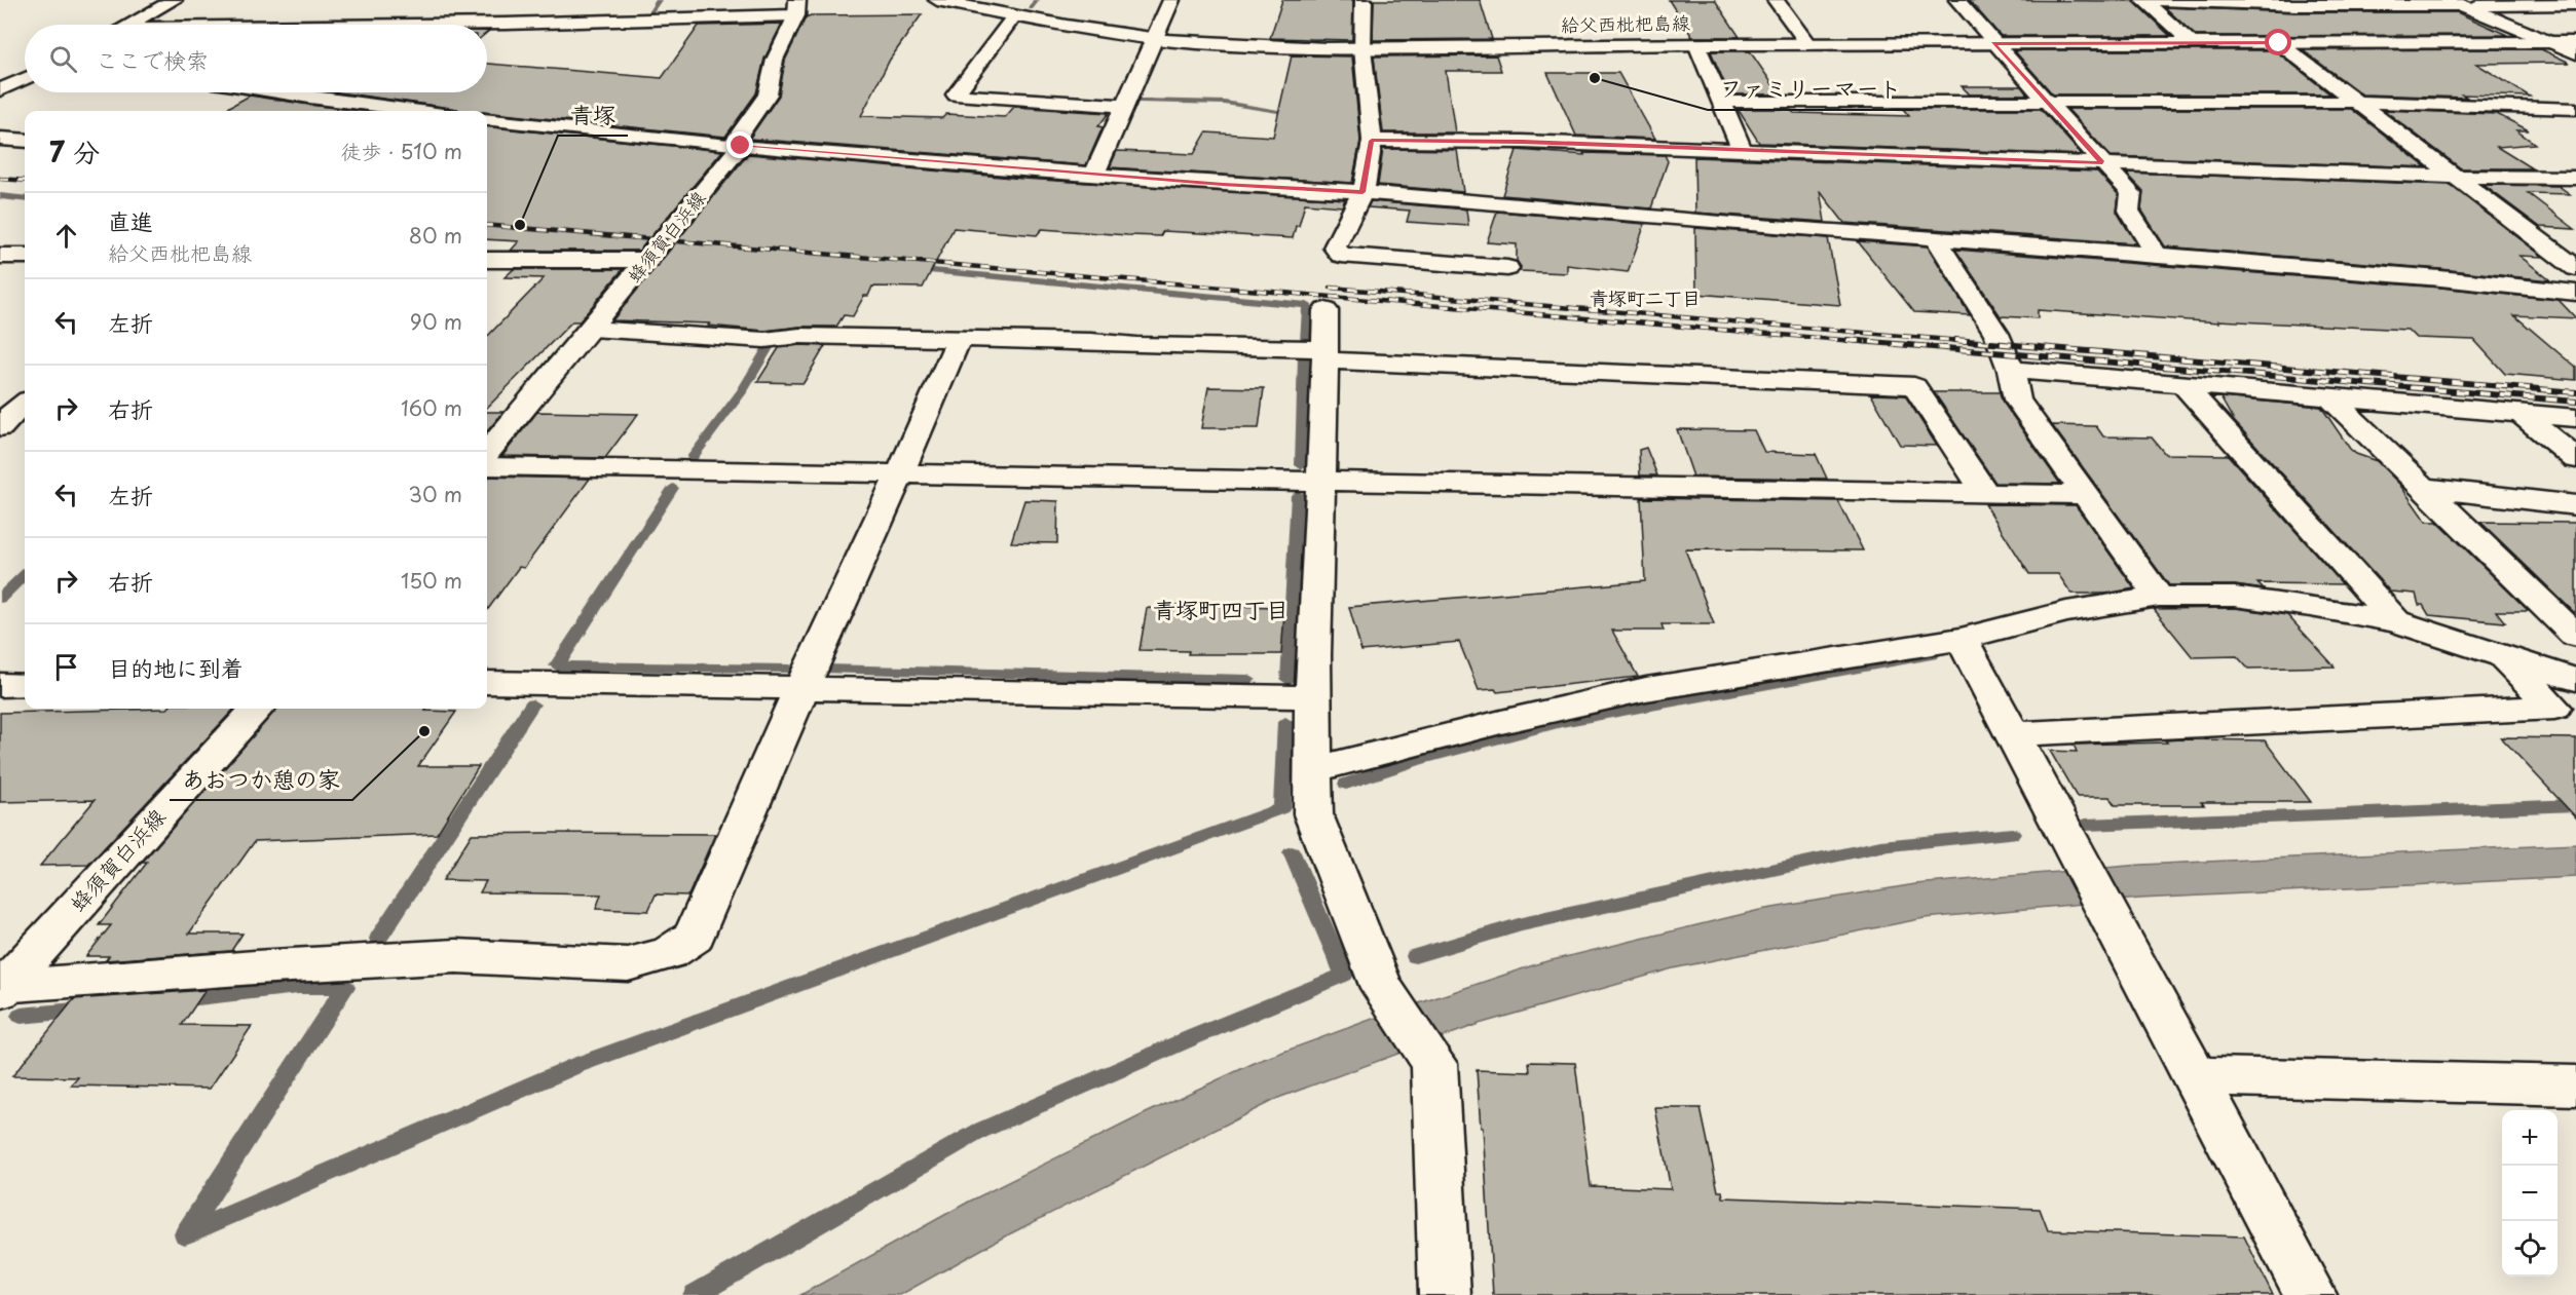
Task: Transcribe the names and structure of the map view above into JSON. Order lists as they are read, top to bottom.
{
  "streets": {
    "street": ["給父西枇杷島線", "蜂須賀白浜線"]
  },
  "districts": ["青塚町二丁目", "青塚町四丁目"],
  "places": ["ファミリーマート", "青塚", "あおつか憩の家"],
  "page": {
    "search": "ここで検索",
    "heading": ["7 分", "徒歩 · 510 m"],
    "list": [
      ["直進", "給父西枇杷島線", "80 m"],
      ["左折", "90 m"],
      ["右折", "160 m"],
      ["左折", "30 m"],
      ["右折", "150 m"],
      "目的地に到着"
    ],
    "map_buttons": ["+", "−"]
  }
}
